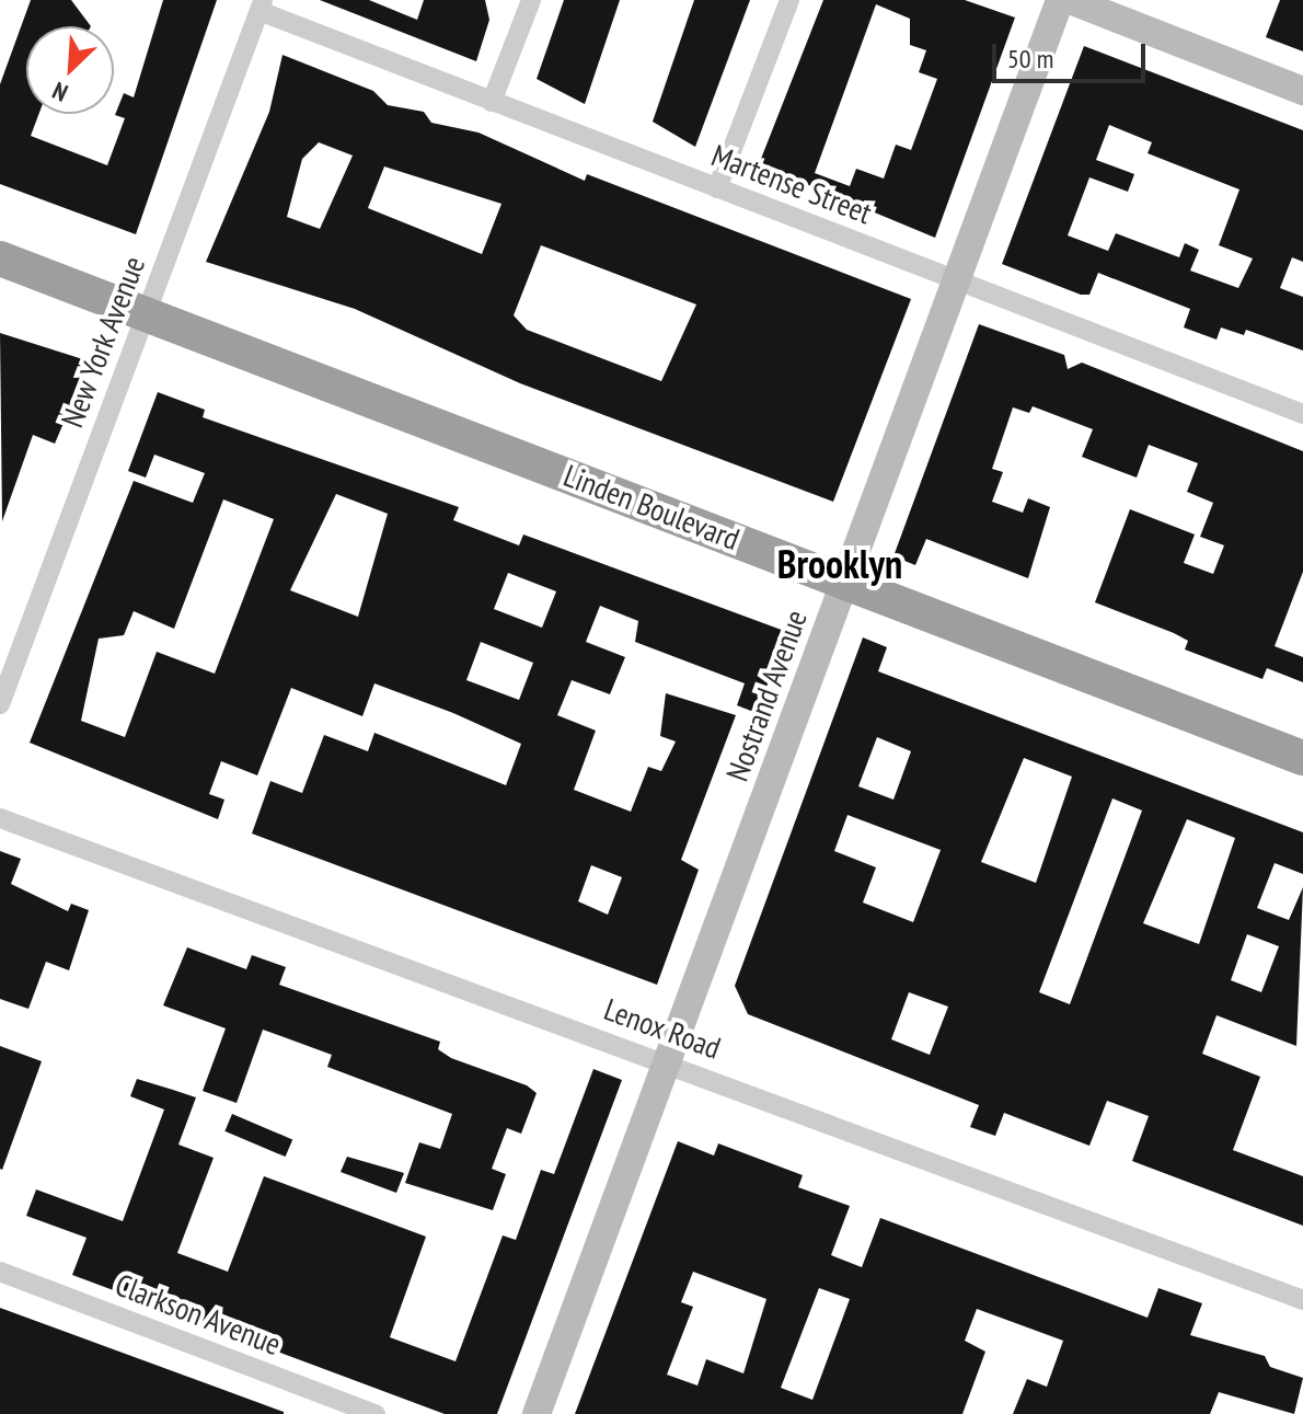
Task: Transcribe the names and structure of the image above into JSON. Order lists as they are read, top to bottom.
{
  "streets": {
    "highway": ["Linden Boulevard"],
    "main road": ["Nostrand Avenue"],
    "street": [
      "Martense Street",
      "New York Avenue",
      "Lenox Road",
      "Clarkson Avenue"
    ]
  },
  "crossings": [
    ["Martense Street", "New York Avenue"],
    ["Martense Street", "Nostrand Avenue"],
    ["New York Avenue", "Linden Boulevard"],
    ["Linden Boulevard", "Nostrand Avenue"],
    ["Nostrand Avenue", "Lenox Road"]
  ],
  "districts": ["Brooklyn"],
  "scale_bar": "50 m",
  "north": "bottom left"
}
